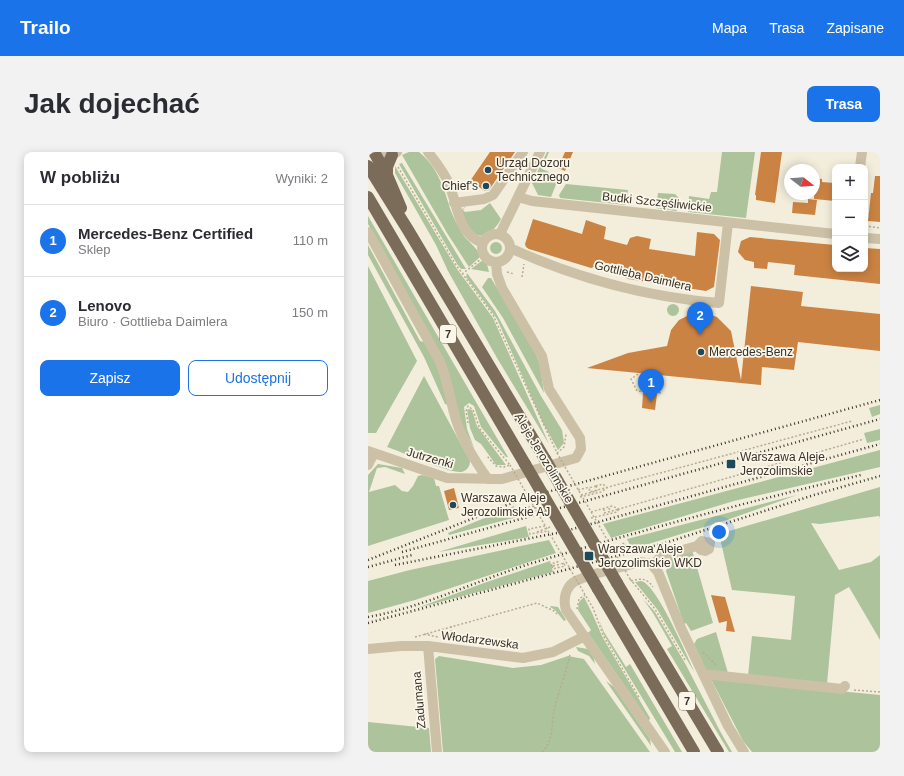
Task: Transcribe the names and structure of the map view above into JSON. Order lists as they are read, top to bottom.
{
  "streets": {
    "main road": ["7", "Aleje Jerozolimskie"],
    "street": [
      "Budki Szczęśliwickie",
      "Gottlieba Daimlera",
      "Jutrzenki",
      "Włodarzewska",
      "Zadumana"
    ]
  },
  "crossings": [
    ["Budki Szczęśliwickie", "Gottlieba Daimlera"],
    ["Gottlieba Daimlera", "Jutrzenki"],
    ["Włodarzewska", "Zadumana"]
  ],
  "places": {
    "other": [
      "Urząd Dozoru Technicznego",
      "Chief's",
      "Mercedes-Benz",
      "Warszawa Aleje Jerozolimskie AJ"
    ],
    "transit": ["Warszawa Aleje Jerozolimskie", "Warszawa Aleje Jerozolimskie WKD"]
  },
  "north": "right",
  "page": {
    "header": "Trailo",
    "nav": ["Mapa", "Trasa", "Zapisane"],
    "buttons": [
      "Trasa",
      ["Zapisz", "Udostępnij"]
    ],
    "title": "Jak dojechać",
    "heading": ["W pobliżu", "Wyniki: 2"],
    "map_buttons": ["+", "−"],
    "list": [
      {
        "mark": "1",
        "name": "Mercedes-Benz Certified",
        "note": "Sklep",
        "value": "110 m"
      },
      {
        "mark": "2",
        "name": "Lenovo",
        "note": "Biuro · Gottlieba Daimlera",
        "value": "150 m"
      }
    ],
    "pins": ["2", "1"]
  }
}
